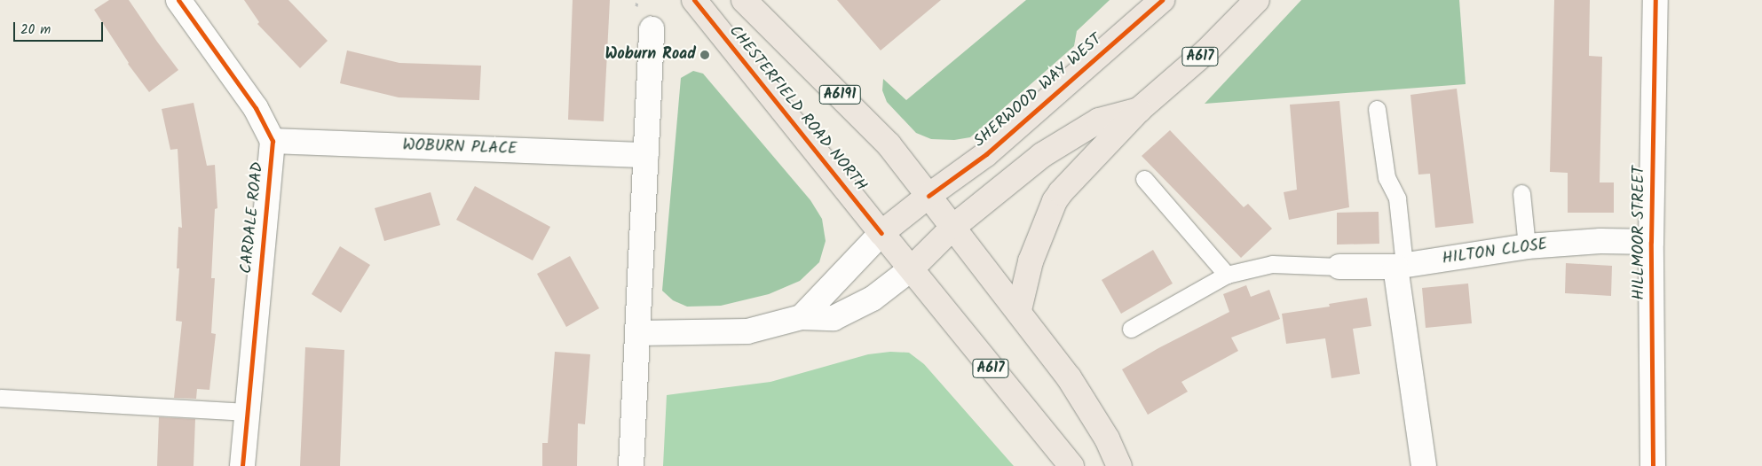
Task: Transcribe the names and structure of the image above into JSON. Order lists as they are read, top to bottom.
{
  "streets": {
    "main road": [
      "A617",
      "SHERWOOD WAY WEST",
      "A6191",
      "CHESTERFIELD ROAD NORTH"
    ],
    "street": [
      "WOBURN PLACE",
      "CARDALE ROAD",
      "HILLMOOR STREET",
      "HILTON CLOSE"
    ]
  },
  "crossings": [
    ["A617", "CHESTERFIELD ROAD NORTH"],
    ["SHERWOOD WAY WEST", "CHESTERFIELD ROAD NORTH"],
    ["WOBURN PLACE", "CARDALE ROAD"],
    ["HILLMOOR STREET", "HILTON CLOSE"]
  ],
  "places": ["Woburn Road"],
  "scale_bar": "20 m"
}
